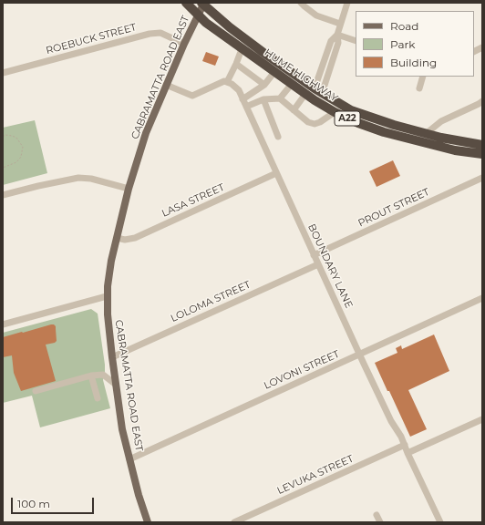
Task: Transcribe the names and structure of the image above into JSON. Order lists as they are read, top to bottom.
{
  "streets": {
    "highway": ["HUME HIGHWAY", "A22"],
    "main road": ["CABRAMATTA ROAD EAST"],
    "street": [
      "ROEBUCK STREET",
      "LASA STREET",
      "PROUT STREET",
      "BOUNDARY LANE",
      "LOLOMA STREET",
      "LOVONI STREET",
      "LEVUKA STREET"
    ]
  },
  "crossings": [
    ["ROEBUCK STREET", "CABRAMATTA ROAD EAST"],
    ["HUME HIGHWAY", "CABRAMATTA ROAD EAST"],
    ["CABRAMATTA ROAD EAST", "LASA STREET"],
    ["CABRAMATTA ROAD EAST", "LOLOMA STREET"],
    ["CABRAMATTA ROAD EAST", "LOVONI STREET"],
    ["LASA STREET", "BOUNDARY LANE"],
    ["PROUT STREET", "BOUNDARY LANE"],
    ["BOUNDARY LANE", "LOLOMA STREET"],
    ["BOUNDARY LANE", "LOVONI STREET"],
    ["BOUNDARY LANE", "LEVUKA STREET"]
  ],
  "legend": ["Road", "Park", "Building"],
  "scale_bar": "100 m"
}
